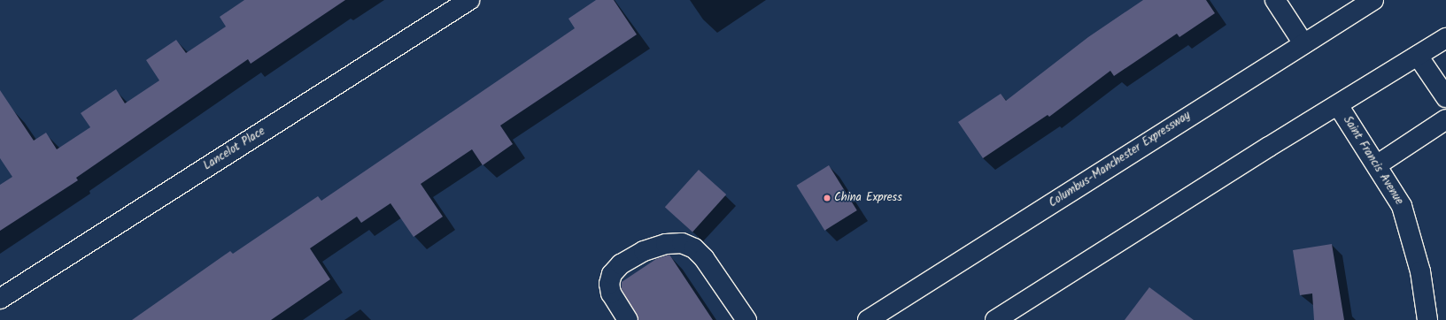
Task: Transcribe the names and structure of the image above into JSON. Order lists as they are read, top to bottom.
{
  "streets": {
    "main road": ["Lancelot Place", "Columbus-Manchester Expressway", "Saint Francis Avenue"]
  },
  "places": ["China Express"]
}
